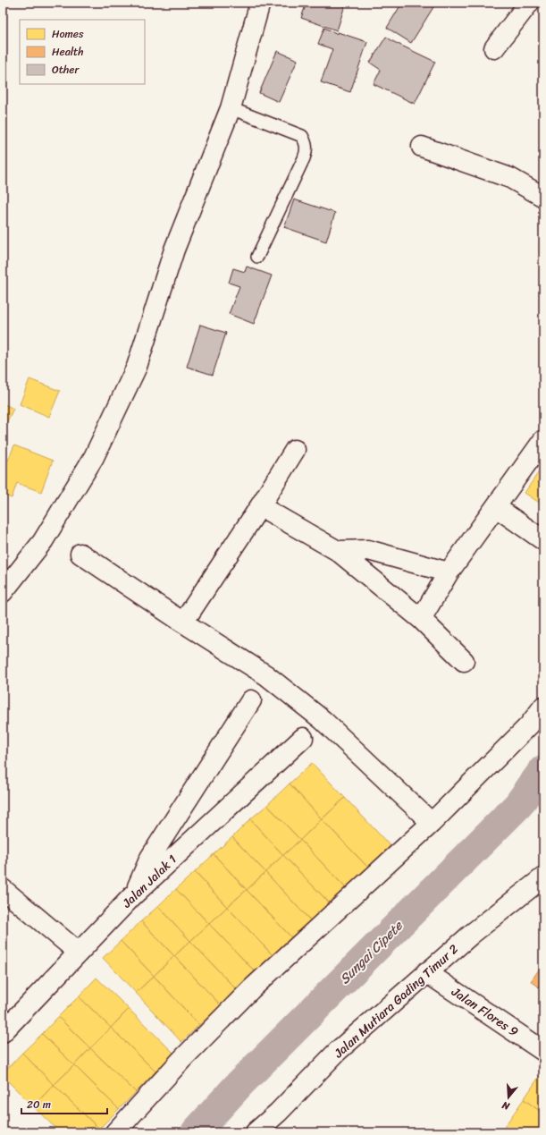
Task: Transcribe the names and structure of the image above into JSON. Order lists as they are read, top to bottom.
{
  "streets": {
    "street": ["Jalan Jalak 1", "Jalan Mutiara Gading Timur 2", "Jalan Flores 9"]
  },
  "crossings": [
    ["Jalan Mutiara Gading Timur 2", "Jalan Flores 9"]
  ],
  "water": ["Sungai Cipete"],
  "legend": ["Homes", "Health", "Other"],
  "scale_bar": "20 m",
  "north": "bottom"
}
